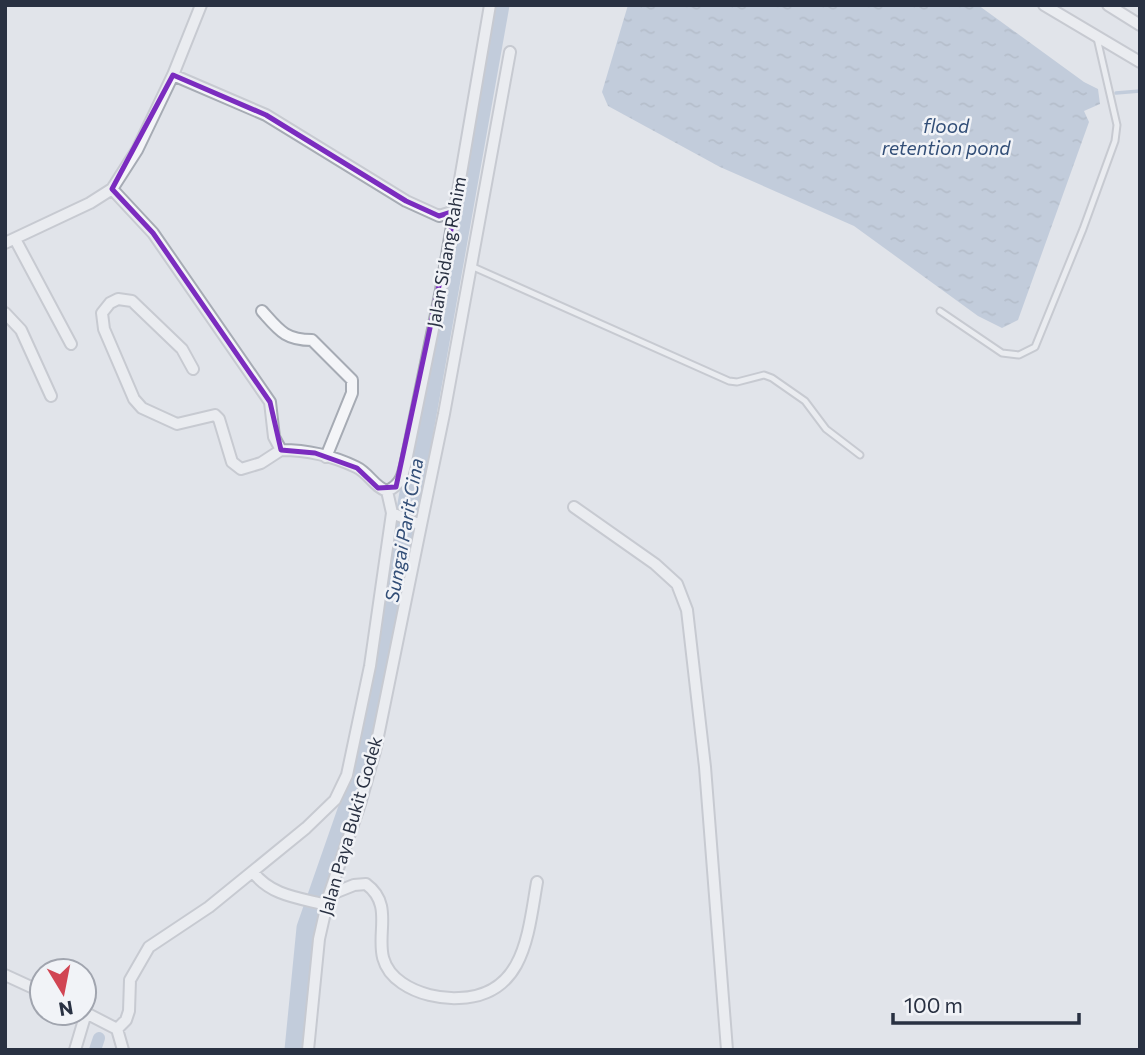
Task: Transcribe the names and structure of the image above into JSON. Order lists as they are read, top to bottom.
{
  "streets": {
    "street": ["Jalan Sidang Rahim", "Jalan Paya Bukit Godek"]
  },
  "water": ["flood retention pond", "Sungai Parit Cina"],
  "scale_bar": "100 m",
  "north": "bottom"
}
